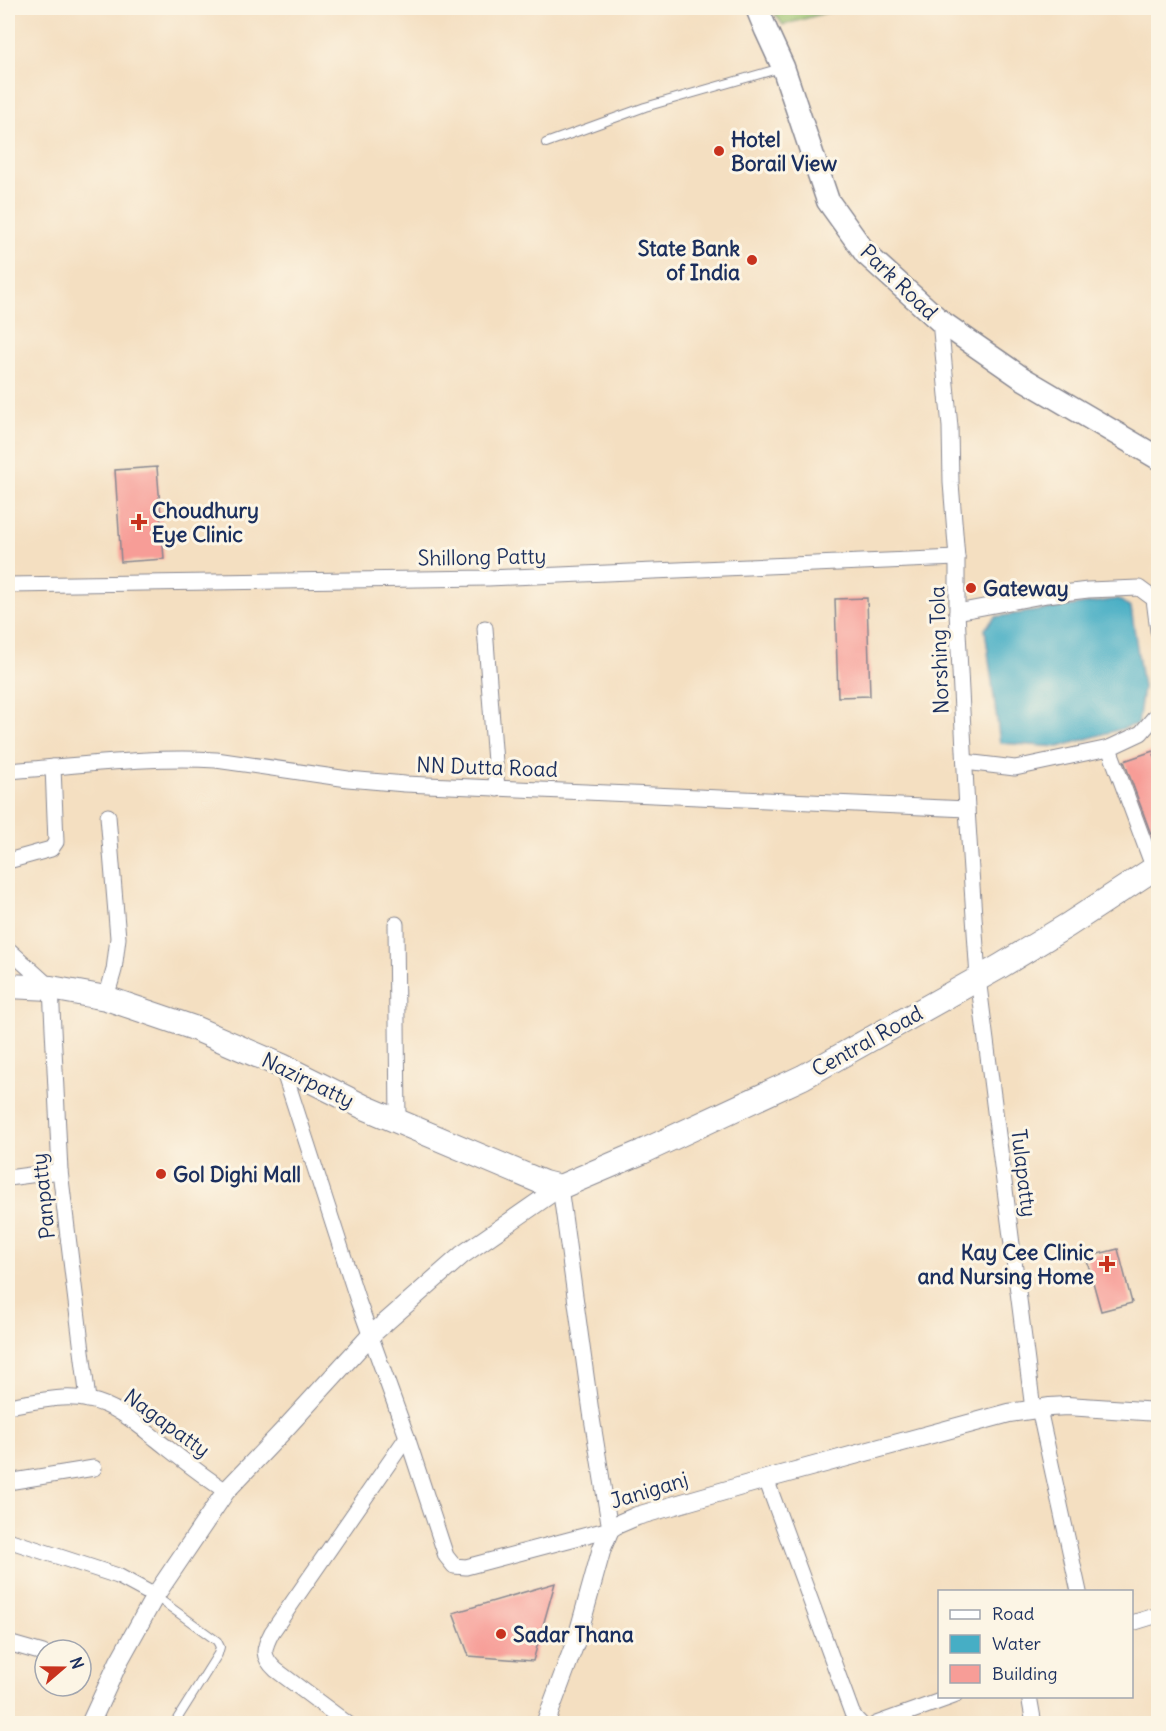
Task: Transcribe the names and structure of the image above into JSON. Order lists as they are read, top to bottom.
{
  "streets": {
    "highway": ["Central Road", "Nazirpatty"],
    "main road": ["Park Road"],
    "street": [
      "Shillong Patty",
      "Norshing Tola",
      "NN Dutta Road",
      "Tulapatty",
      "Panpatty",
      "Nagapatty",
      "Janiganj"
    ]
  },
  "crossings": [
    ["Park Road", "Norshing Tola"],
    ["Shillong Patty", "Norshing Tola"],
    ["Norshing Tola", "NN Dutta Road"],
    ["Norshing Tola", "Central Road"],
    ["Norshing Tola", "Tulapatty"],
    ["Central Road", "Nazirpatty"],
    ["Central Road", "Tulapatty"],
    ["Central Road", "Janiganj"],
    ["Nazirpatty", "Panpatty"],
    ["Nazirpatty", "Janiganj"],
    ["Tulapatty", "Janiganj"],
    ["Panpatty", "Nagapatty"]
  ],
  "places": {
    "other": [
      "Hotel Borail View",
      "State Bank of India",
      "Gateway",
      "Gol Dighi Mall",
      "Sadar Thana"
    ],
    "health": ["Choudhury Eye Clinic", "Kay Cee Clinic and Nursing Home"]
  },
  "legend": ["Road", "Water", "Building"],
  "north": "right"
}
